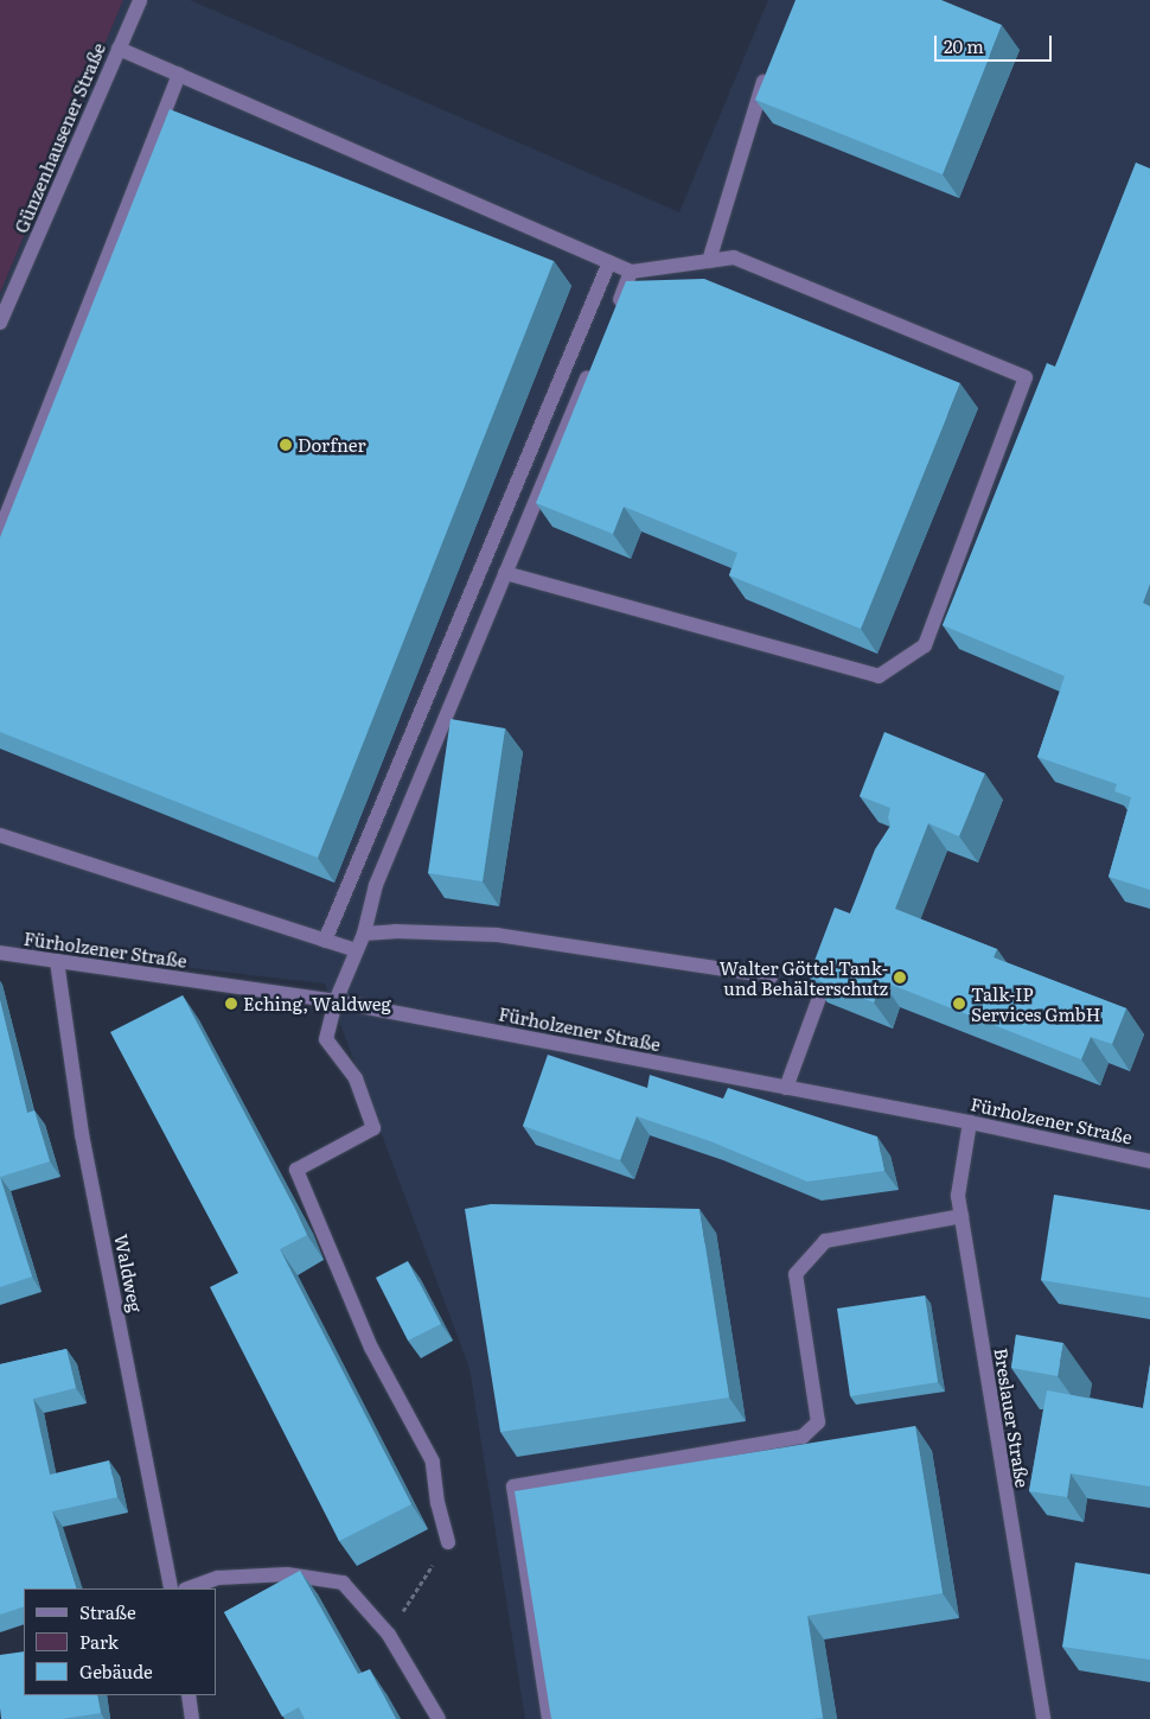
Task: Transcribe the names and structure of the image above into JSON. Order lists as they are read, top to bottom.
{
  "streets": {
    "street": [
      "Günzenhausener Straße",
      "Fürholzener Straße",
      "Waldweg",
      "Breslauer Straße"
    ]
  },
  "crossings": [
    ["Fürholzener Straße", "Waldweg"],
    ["Fürholzener Straße", "Breslauer Straße"]
  ],
  "places": [
    "Dorfner",
    "Walter Göttel Tank- und Behälterschutz",
    "Eching, Waldweg",
    "Talk-IP Services GmbH"
  ],
  "legend": ["Straße", "Park", "Gebäude"],
  "scale_bar": "20 m"
}
